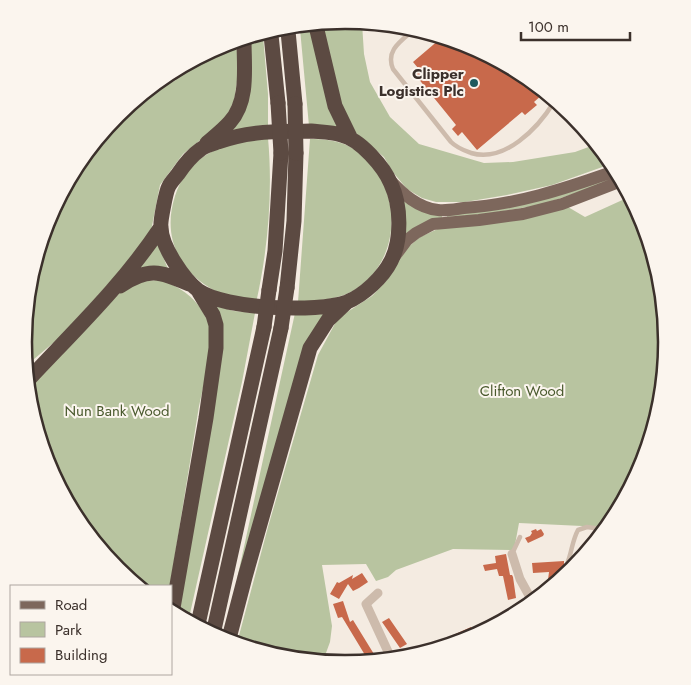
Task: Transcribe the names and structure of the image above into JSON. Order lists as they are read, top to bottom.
{
  "parks": ["Clifton Wood", "Nun Bank Wood"],
  "places": ["Clipper Logistics Plc"],
  "legend": ["Road", "Park", "Building"],
  "scale_bar": "100 m"
}
